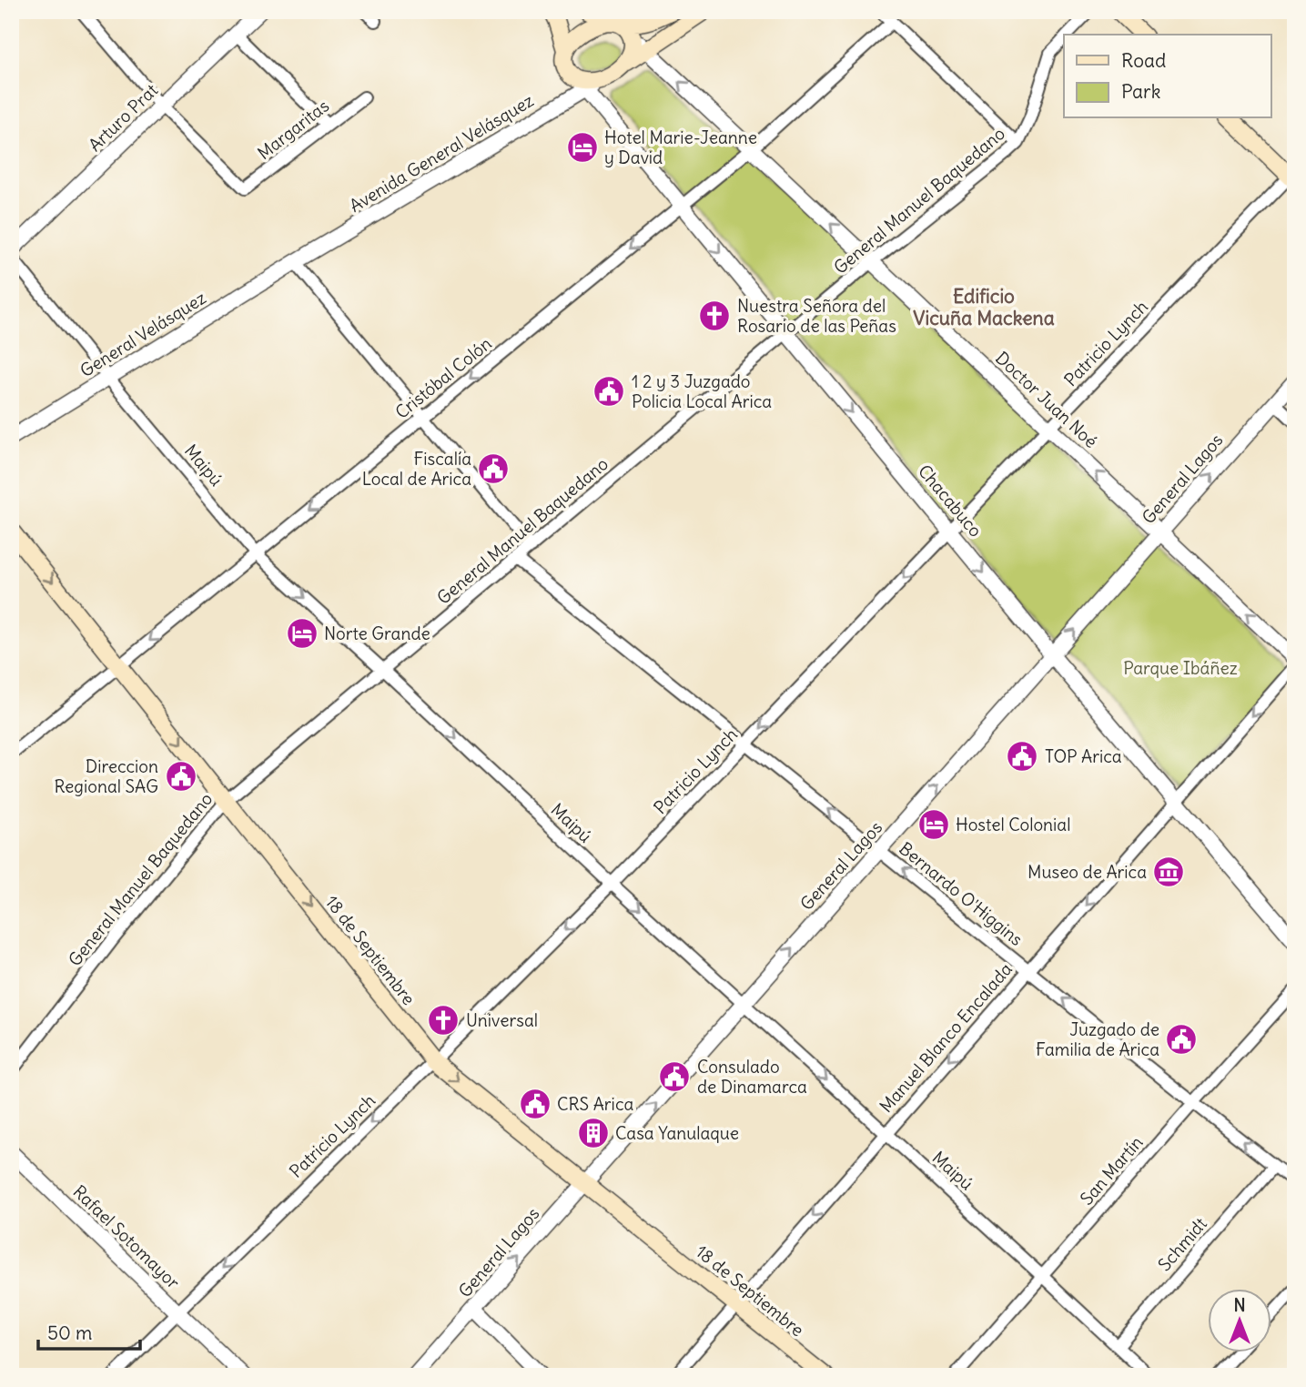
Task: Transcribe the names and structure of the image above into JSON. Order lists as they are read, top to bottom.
{
  "streets": {
    "main road": ["18 de Septiembre"],
    "street": [
      "Arturo Prat",
      "Margaritas",
      "Avenida General Velásquez",
      "General Manuel Baquedano",
      "General Velásquez",
      "Patricio Lynch",
      "Cristóbal Colón",
      "Doctor Juan Noé",
      "Maipú",
      "General Lagos",
      "Chacabuco",
      "Bernardo O'Higgins",
      "Manuel Blanco Encalada",
      "San Martín",
      "Rafael Sotomayor",
      "Schmidt"
    ]
  },
  "crossings": [
    ["Arturo Prat", "Margaritas"],
    ["Avenida General Velásquez", "General Velásquez"],
    ["Avenida General Velásquez", "Doctor Juan Noé"],
    ["Avenida General Velásquez", "Chacabuco"],
    ["General Manuel Baquedano", "Doctor Juan Noé"],
    ["General Manuel Baquedano", "Maipú"],
    ["General Manuel Baquedano", "Chacabuco"],
    ["General Manuel Baquedano", "Bernardo O'Higgins"],
    ["General Manuel Baquedano", "18 de Septiembre"],
    ["General Velásquez", "Maipú"],
    ["Patricio Lynch", "Doctor Juan Noé"],
    ["Patricio Lynch", "Maipú"],
    ["Patricio Lynch", "Chacabuco"],
    ["Patricio Lynch", "Bernardo O'Higgins"],
    ["Patricio Lynch", "18 de Septiembre"],
    ["Patricio Lynch", "Rafael Sotomayor"],
    ["Cristóbal Colón", "Doctor Juan Noé"],
    ["Cristóbal Colón", "Maipú"],
    ["Cristóbal Colón", "Chacabuco"],
    ["Cristóbal Colón", "18 de Septiembre"],
    ["Doctor Juan Noé", "General Lagos"],
    ["Doctor Juan Noé", "Chacabuco"],
    ["Maipú", "General Lagos"],
    ["Maipú", "Manuel Blanco Encalada"],
    ["Maipú", "San Martín"],
    ["Maipú", "Schmidt"],
    ["General Lagos", "Chacabuco"],
    ["General Lagos", "Bernardo O'Higgins"],
    ["General Lagos", "18 de Septiembre"],
    ["Chacabuco", "Manuel Blanco Encalada"],
    ["Bernardo O'Higgins", "Manuel Blanco Encalada"],
    ["Bernardo O'Higgins", "San Martín"],
    ["Bernardo O'Higgins", "Schmidt"],
    ["18 de Septiembre", "Manuel Blanco Encalada"]
  ],
  "one_way": [
    "Patricio Lynch",
    "Cristóbal Colón",
    "Doctor Juan Noé",
    "Maipú",
    "General Lagos",
    "Chacabuco",
    "Bernardo O'Higgins",
    "18 de Septiembre",
    "Manuel Blanco Encalada"
  ],
  "districts": ["Edificio Vicuña Mackena"],
  "parks": ["Parque Ibáñez"],
  "places": {
    "hotel": ["Hotel Marie-Jeanne y David", "Norte Grande", "Hostel Colonial"],
    "church": ["Nuestra Señora del Rosario de las Peñas", "Universal"],
    "public building": [
      "1 2 y 3 Juzgado Policia Local Arica",
      "Fiscalía Local de Arica",
      "TOP Arica",
      "Direccion Regional SAG",
      "Juzgado de Familia de Arica",
      "Consulado de Dinamarca",
      "CRS Arica"
    ],
    "museum": ["Museo de Arica"],
    "building": ["Casa Yanulaque"]
  },
  "legend": ["Road", "Park"],
  "scale_bar": "50 m",
  "north": "top"
}
